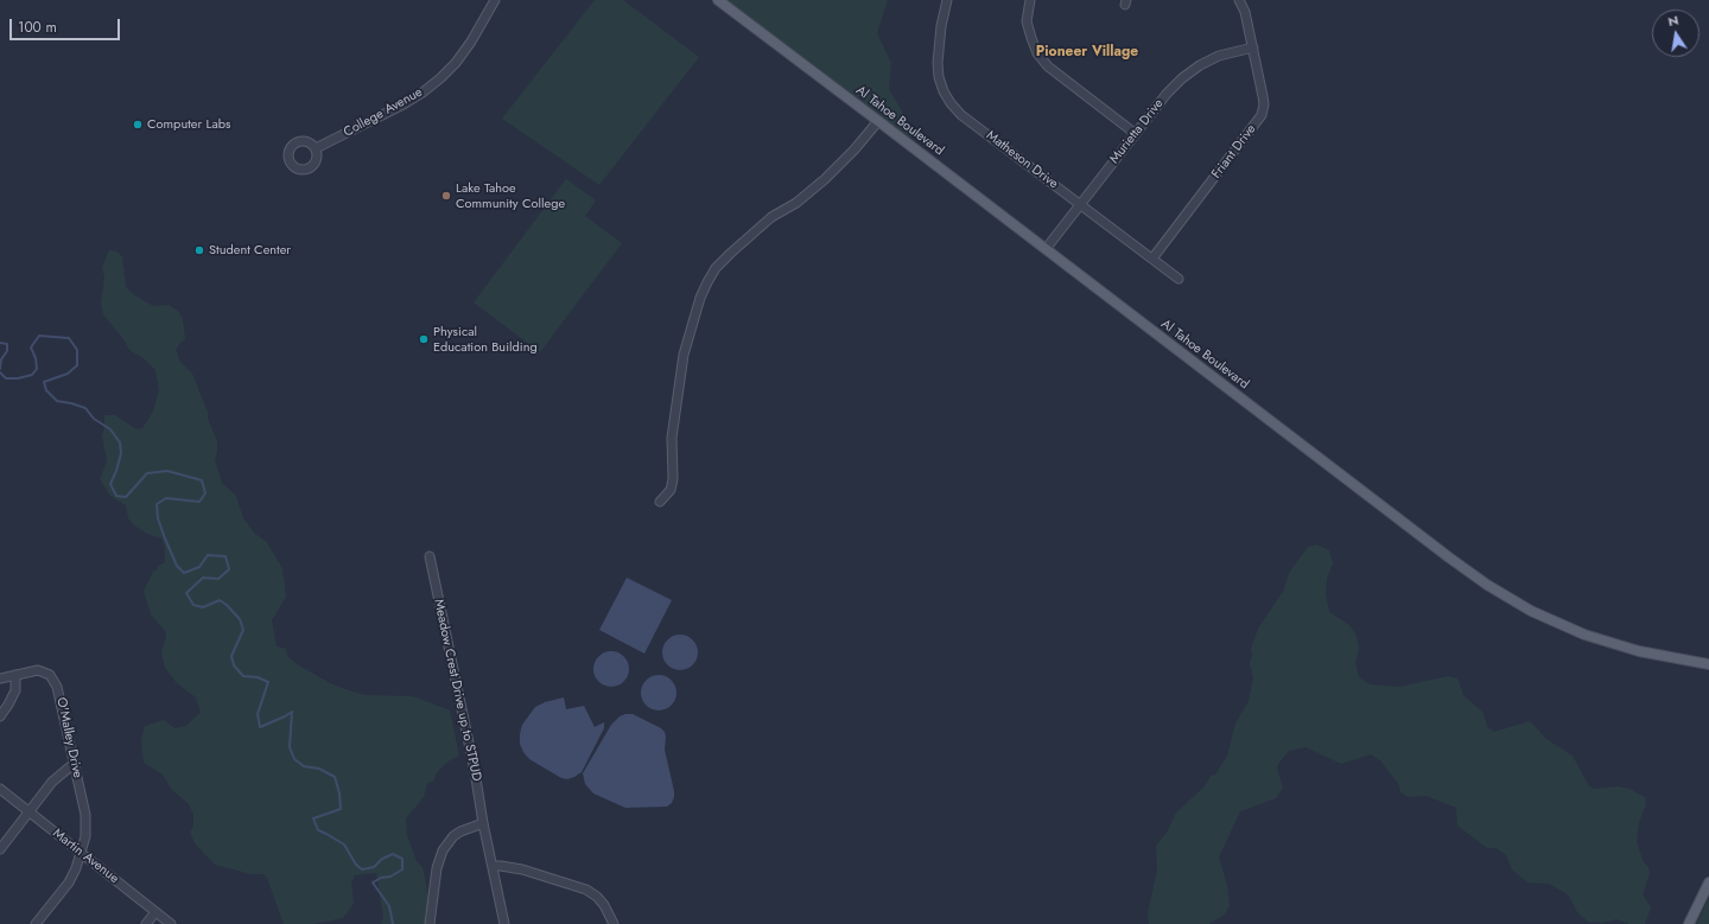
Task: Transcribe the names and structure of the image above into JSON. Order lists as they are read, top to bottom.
{
  "streets": {
    "main road": ["Al Tahoe Boulevard"],
    "street": [
      "College Avenue",
      "Murietta Drive",
      "Friant Drive",
      "Matheson Drive",
      "Meadow Crest Drive up to STPUD",
      "O'Malley Drive",
      "Martin Avenue"
    ]
  },
  "crossings": [
    ["Al Tahoe Boulevard", "Murietta Drive"],
    ["Murietta Drive", "Friant Drive"],
    ["Murietta Drive", "Matheson Drive"],
    ["Friant Drive", "Matheson Drive"],
    ["O'Malley Drive", "Martin Avenue"]
  ],
  "districts": ["Pioneer Village"],
  "places": [
    "Computer Labs",
    "Lake Tahoe Community College",
    "Student Center",
    "Physical Education Building"
  ],
  "scale_bar": "100 m",
  "north": "top"
}
